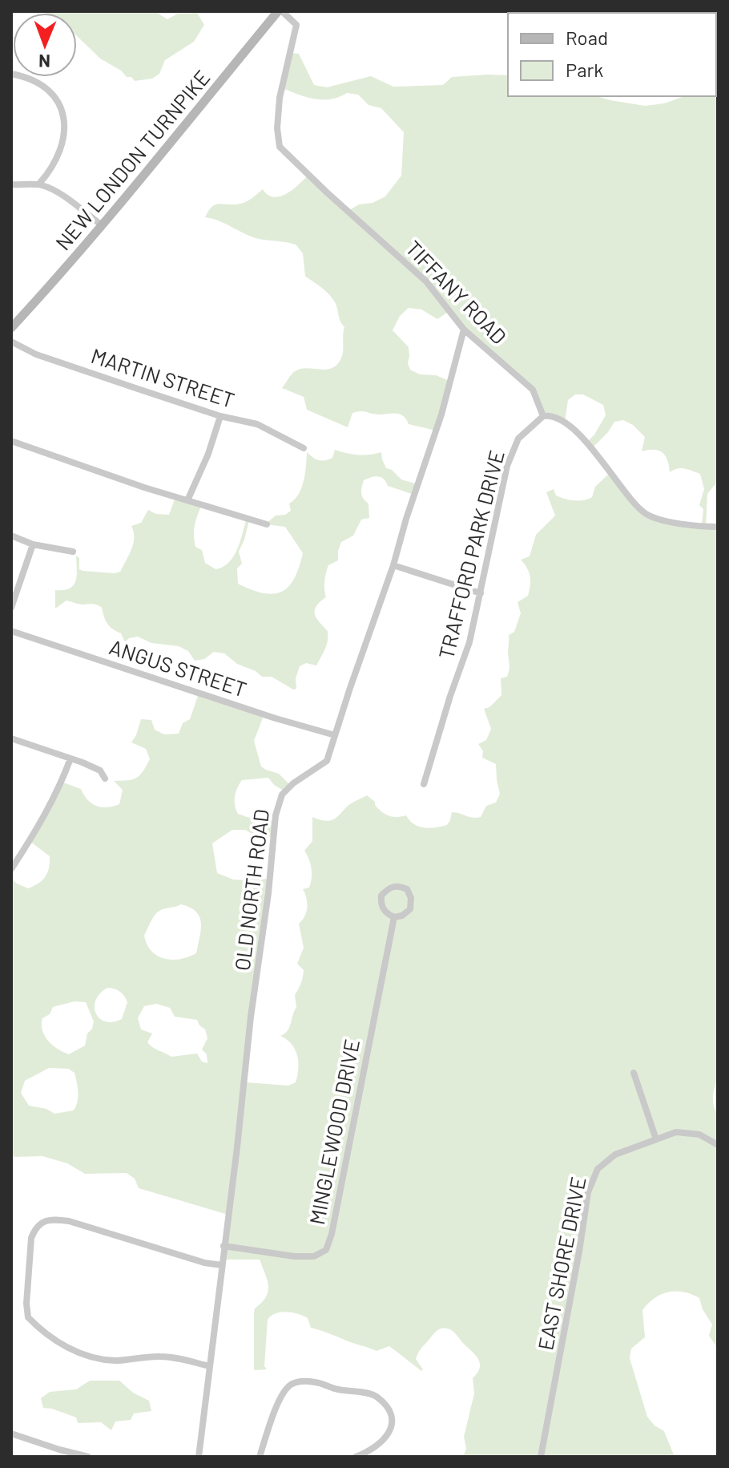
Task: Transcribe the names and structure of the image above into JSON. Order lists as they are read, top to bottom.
{
  "streets": {
    "main road": ["NEW LONDON TURNPIKE"],
    "street": [
      "TIFFANY ROAD",
      "MARTIN STREET",
      "TRAFFORD PARK DRIVE",
      "ANGUS STREET",
      "OLD NORTH ROAD",
      "MINGLEWOOD DRIVE",
      "EAST SHORE DRIVE"
    ]
  },
  "crossings": [
    ["NEW LONDON TURNPIKE", "TIFFANY ROAD"],
    ["TIFFANY ROAD", "TRAFFORD PARK DRIVE"],
    ["TIFFANY ROAD", "OLD NORTH ROAD"],
    ["ANGUS STREET", "OLD NORTH ROAD"],
    ["OLD NORTH ROAD", "MINGLEWOOD DRIVE"]
  ],
  "legend": ["Road", "Park"],
  "north": "bottom"
}
